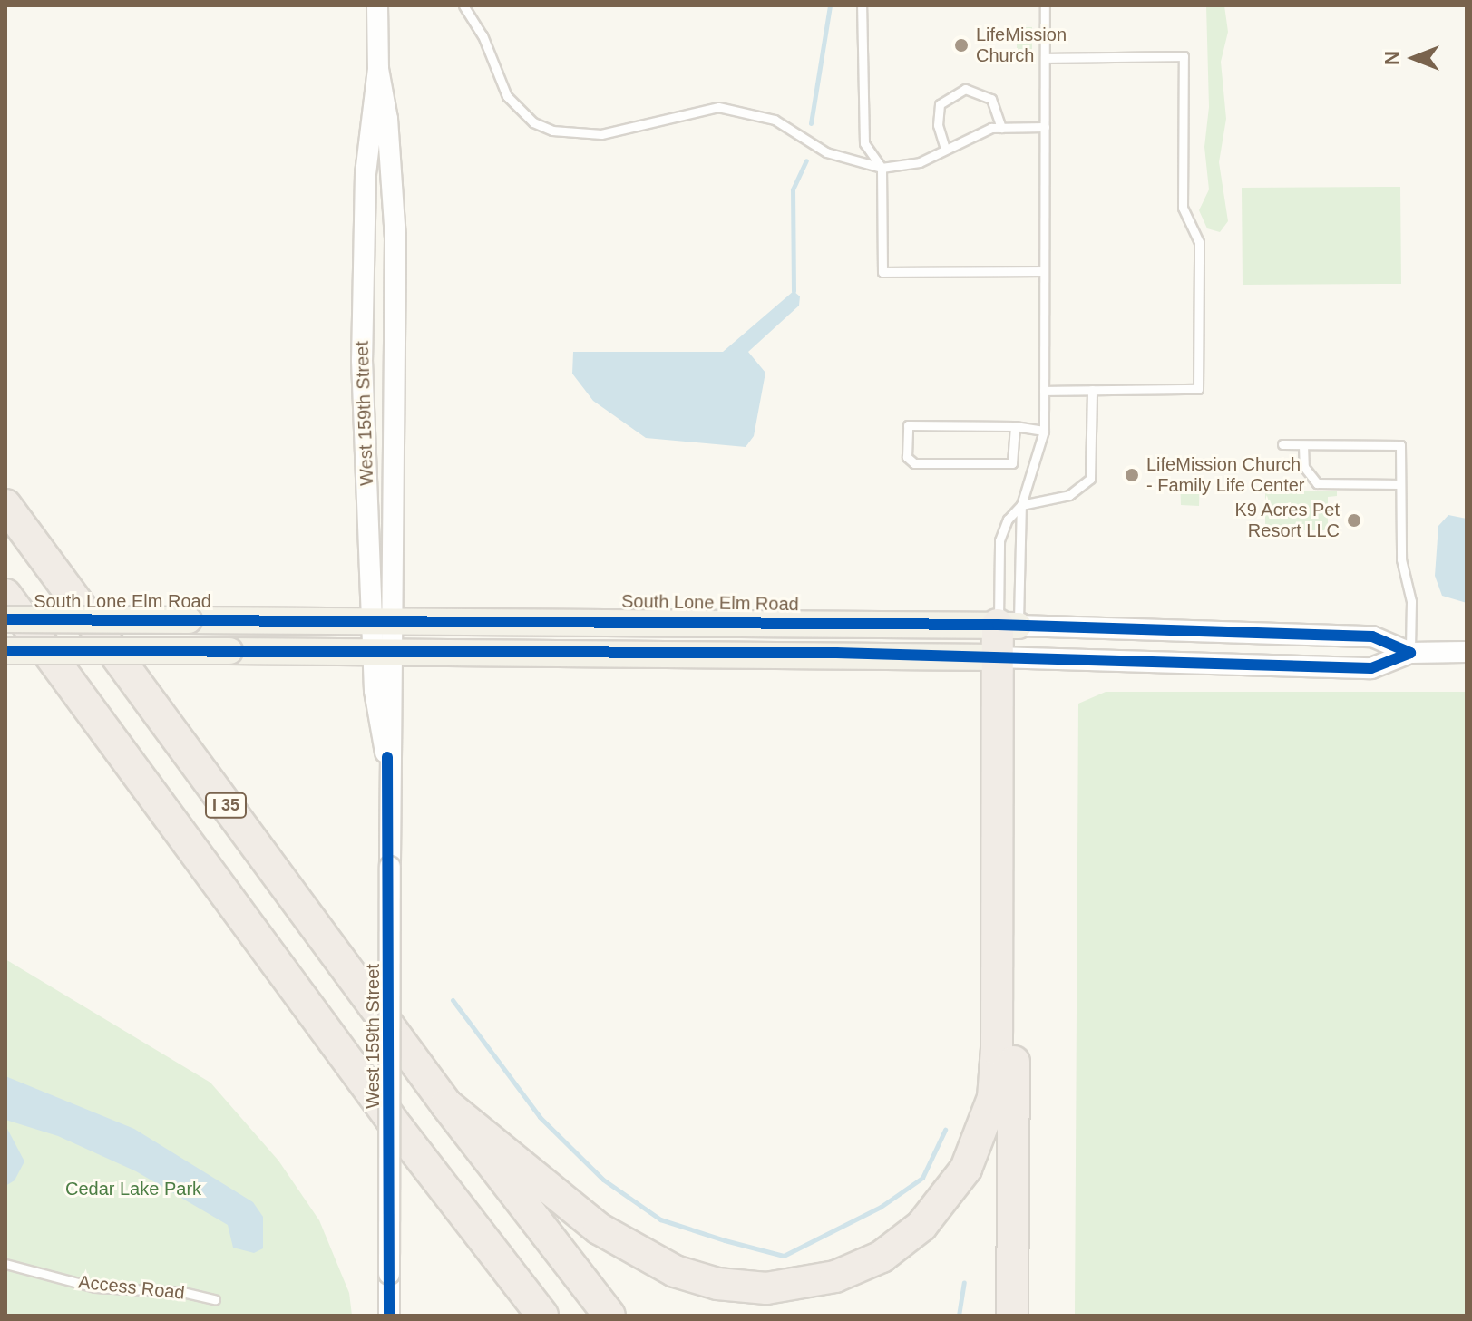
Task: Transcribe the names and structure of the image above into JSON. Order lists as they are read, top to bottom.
{
  "streets": {
    "highway": ["I 35"],
    "main road": ["South Lone Elm Road"],
    "street": ["West 159th Street"],
    "lane": ["Access Road"]
  },
  "crossings": [
    ["West 159th Street", "South Lone Elm Road"]
  ],
  "parks": ["Cedar Lake Park"],
  "places": ["LifeMission Church", "LifeMission Church - Family Life Center", "K9 Acres Pet Resort LLC"],
  "north": "left"
}
